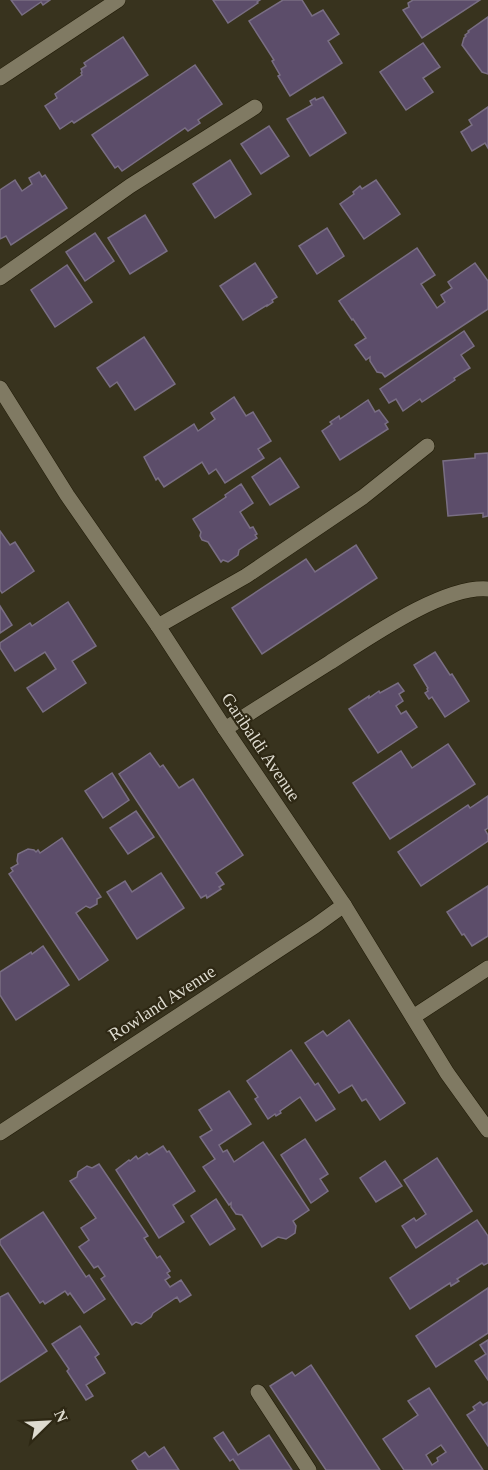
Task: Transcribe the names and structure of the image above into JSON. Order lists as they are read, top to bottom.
{
  "streets": {
    "street": ["Garibaldi Avenue", "Rowland Avenue"]
  },
  "crossings": [
    ["Garibaldi Avenue", "Rowland Avenue"]
  ],
  "north": "top right"
}
